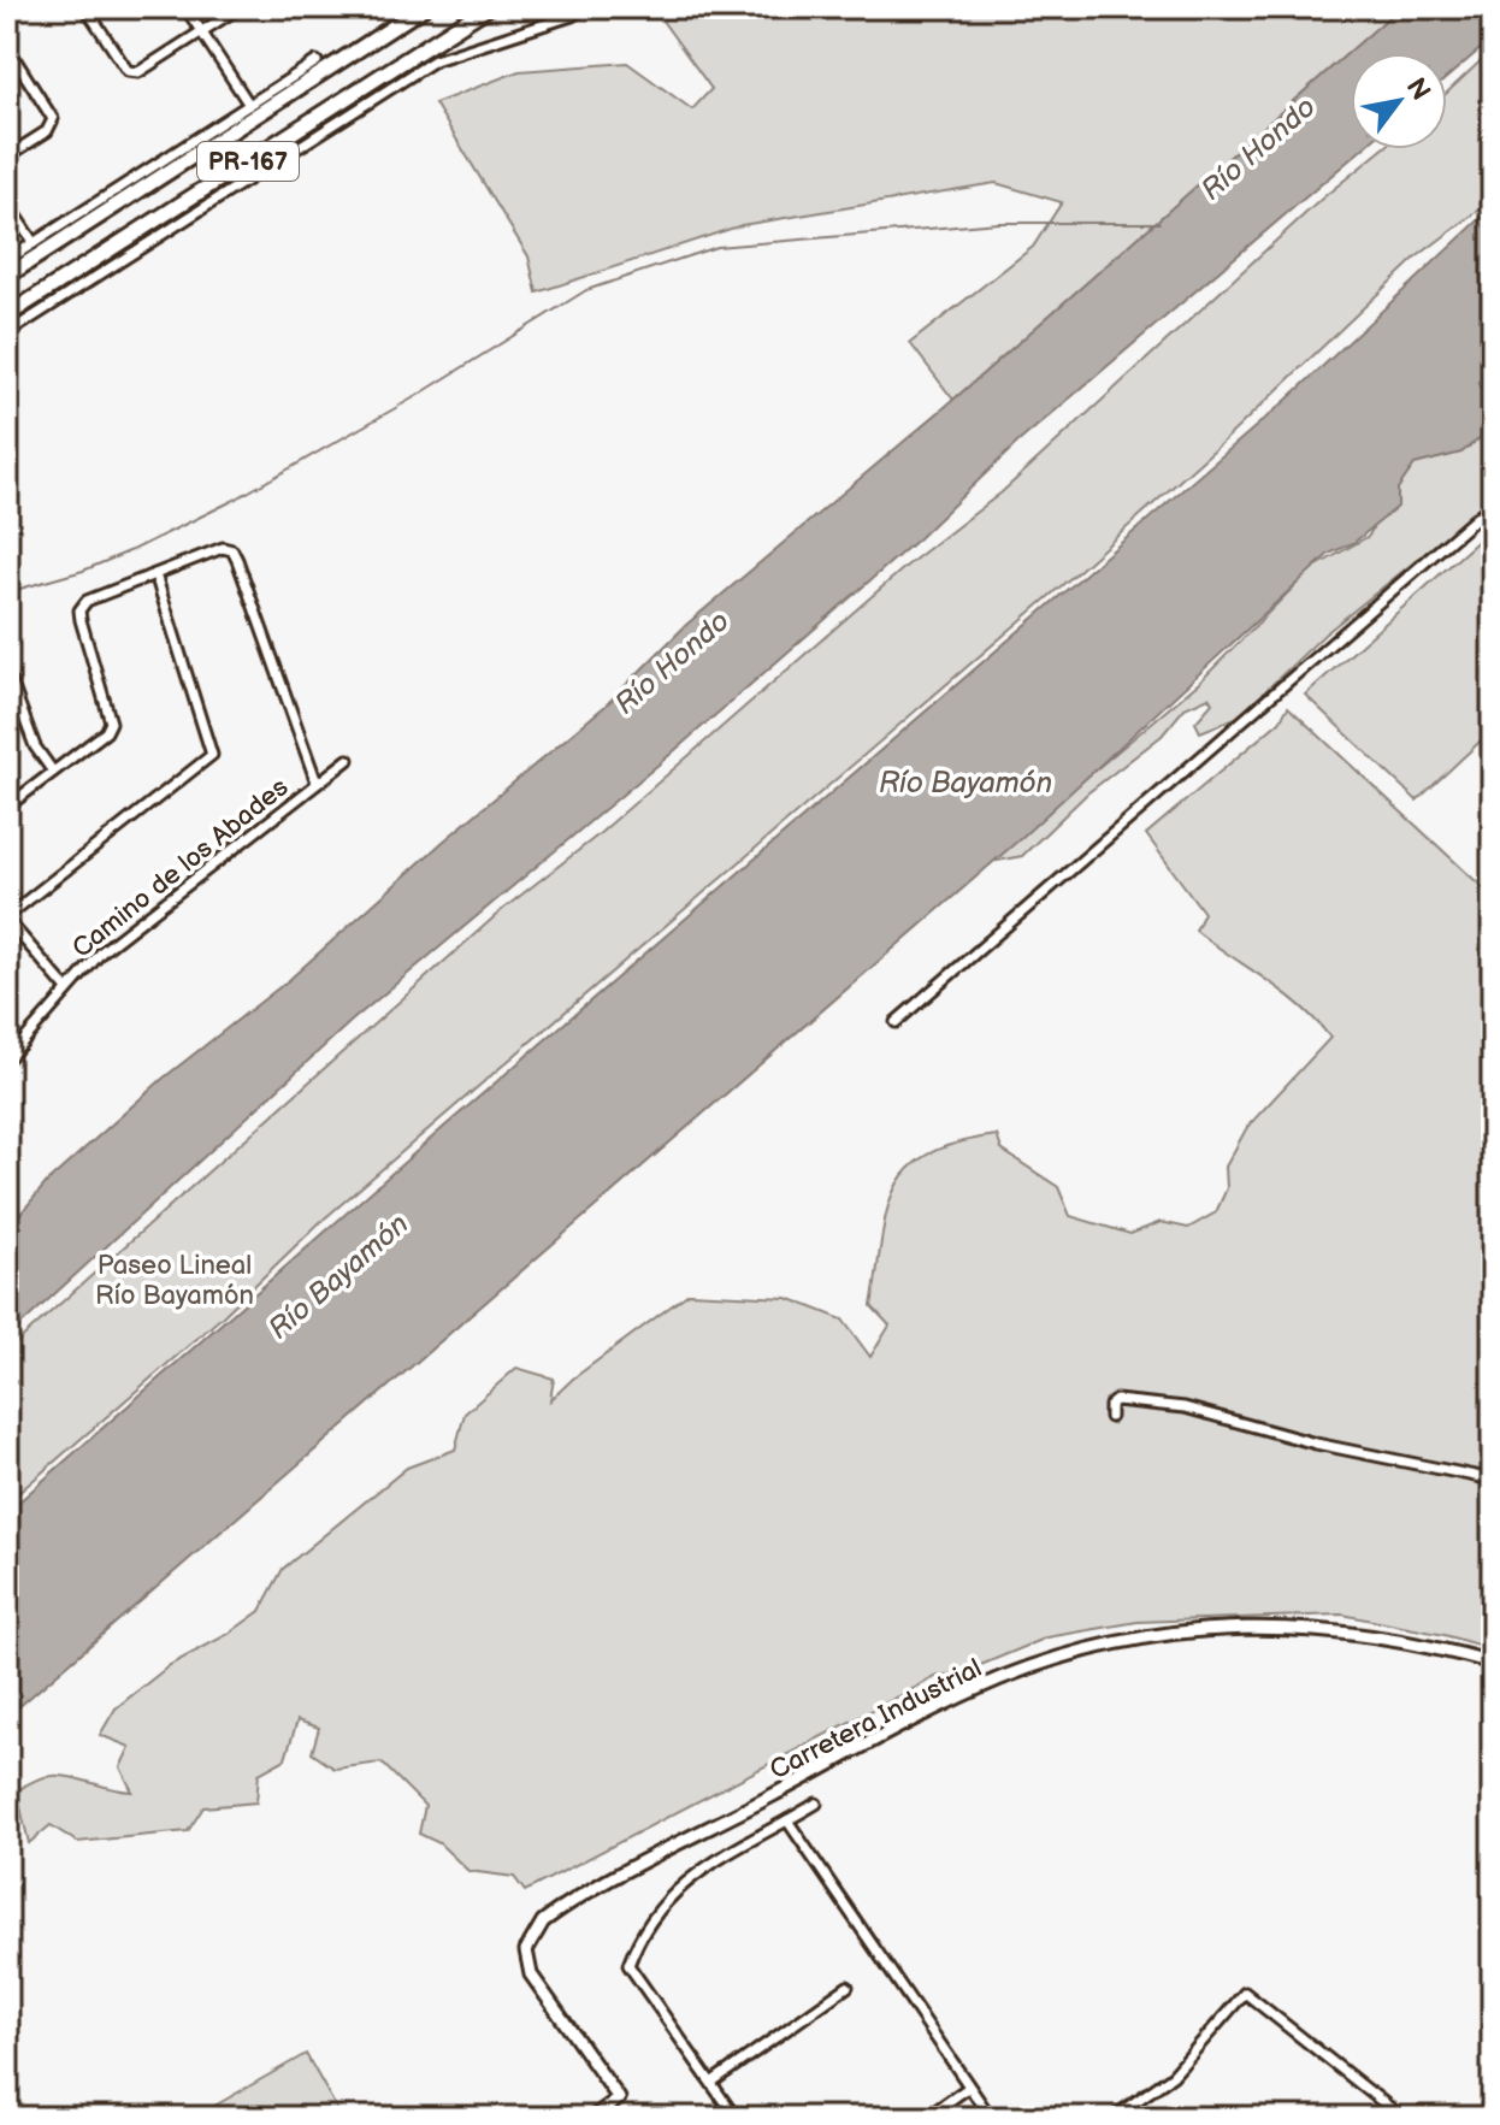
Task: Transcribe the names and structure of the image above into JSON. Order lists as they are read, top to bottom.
{
  "streets": {
    "main road": ["PR-167"],
    "street": ["Camino de los Abades", "Carretera Industrial"]
  },
  "water": ["Río Hondo", "Río Bayamón"],
  "parks": ["Paseo Lineal Río Bayamón"],
  "north": "top right"
}
